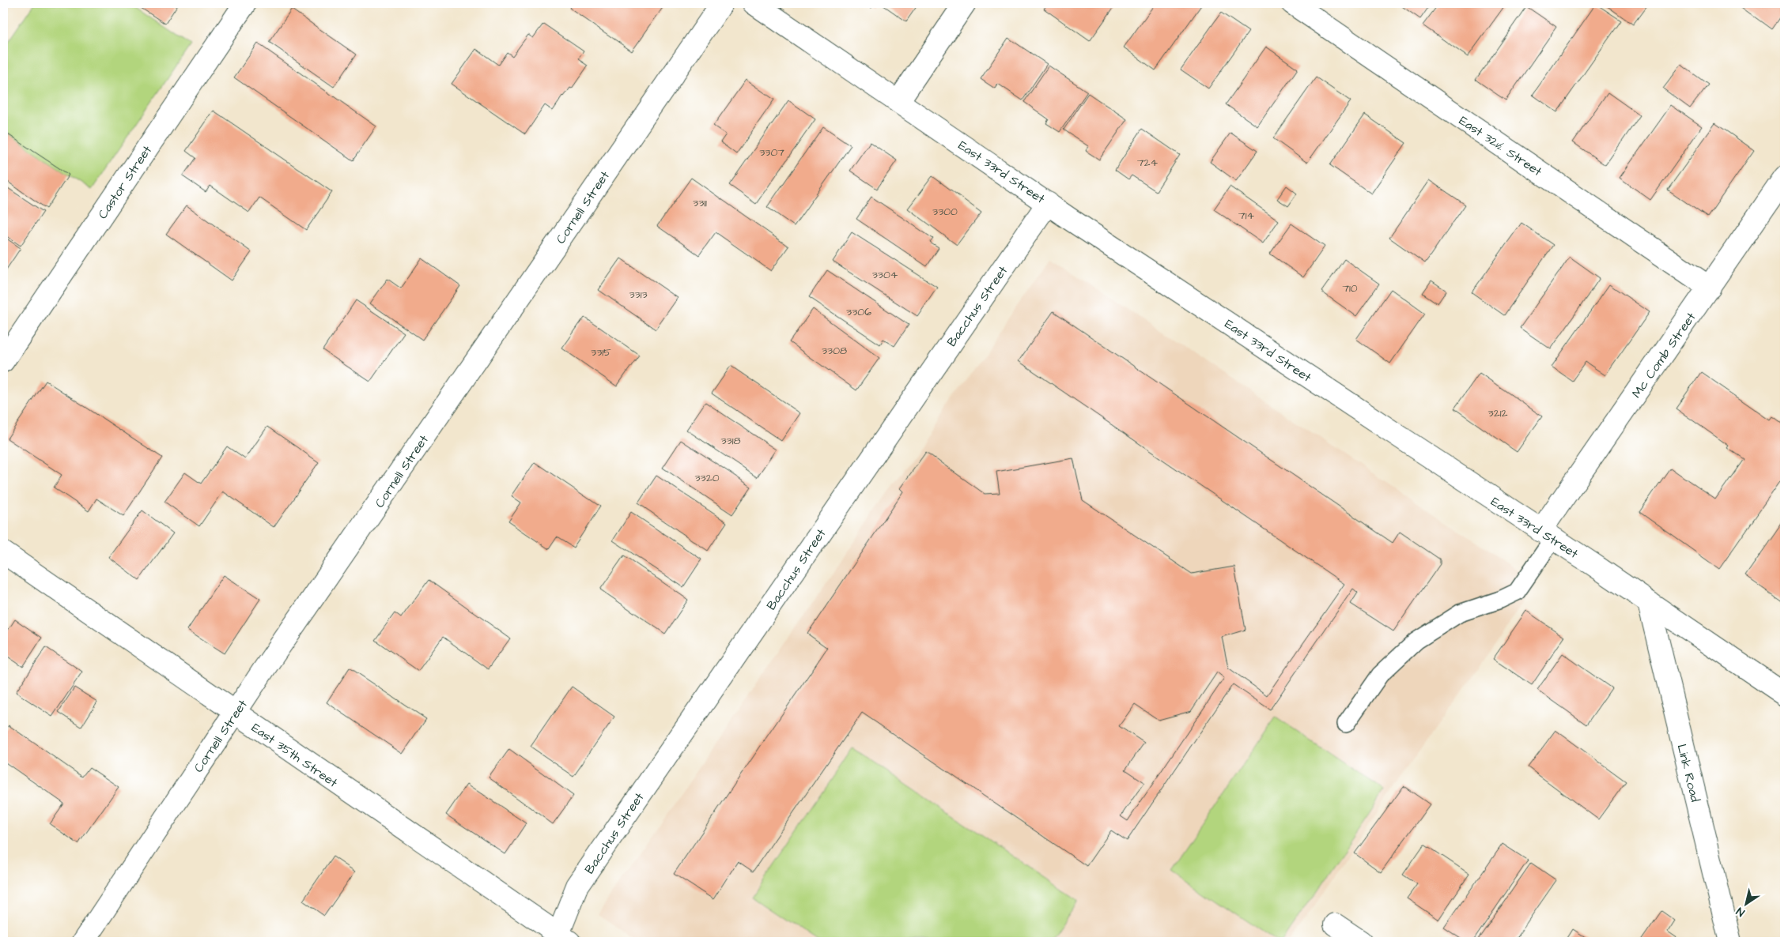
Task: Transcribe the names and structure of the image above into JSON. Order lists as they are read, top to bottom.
{
  "streets": {
    "street": [
      "East 32½ Street",
      "East 33rd Street",
      "Castor Street",
      "Cornell Street",
      "Bacchus Street",
      "Mc Comb Street",
      "East 35th Street",
      "Link Road"
    ]
  },
  "crossings": [
    ["East 32½ Street", "Mc Comb Street"],
    ["East 33rd Street", "Bacchus Street"],
    ["East 33rd Street", "Mc Comb Street"],
    ["East 33rd Street", "Link Road"],
    ["Cornell Street", "East 35th Street"],
    ["Bacchus Street", "East 35th Street"]
  ],
  "house_numbers": [
    "3307",
    "724",
    "3311",
    "3300",
    "714",
    "3304",
    "710",
    "3313",
    "3306",
    "3308",
    "3315",
    "3212",
    "3318",
    "3320"
  ],
  "north": "bottom left"
}
